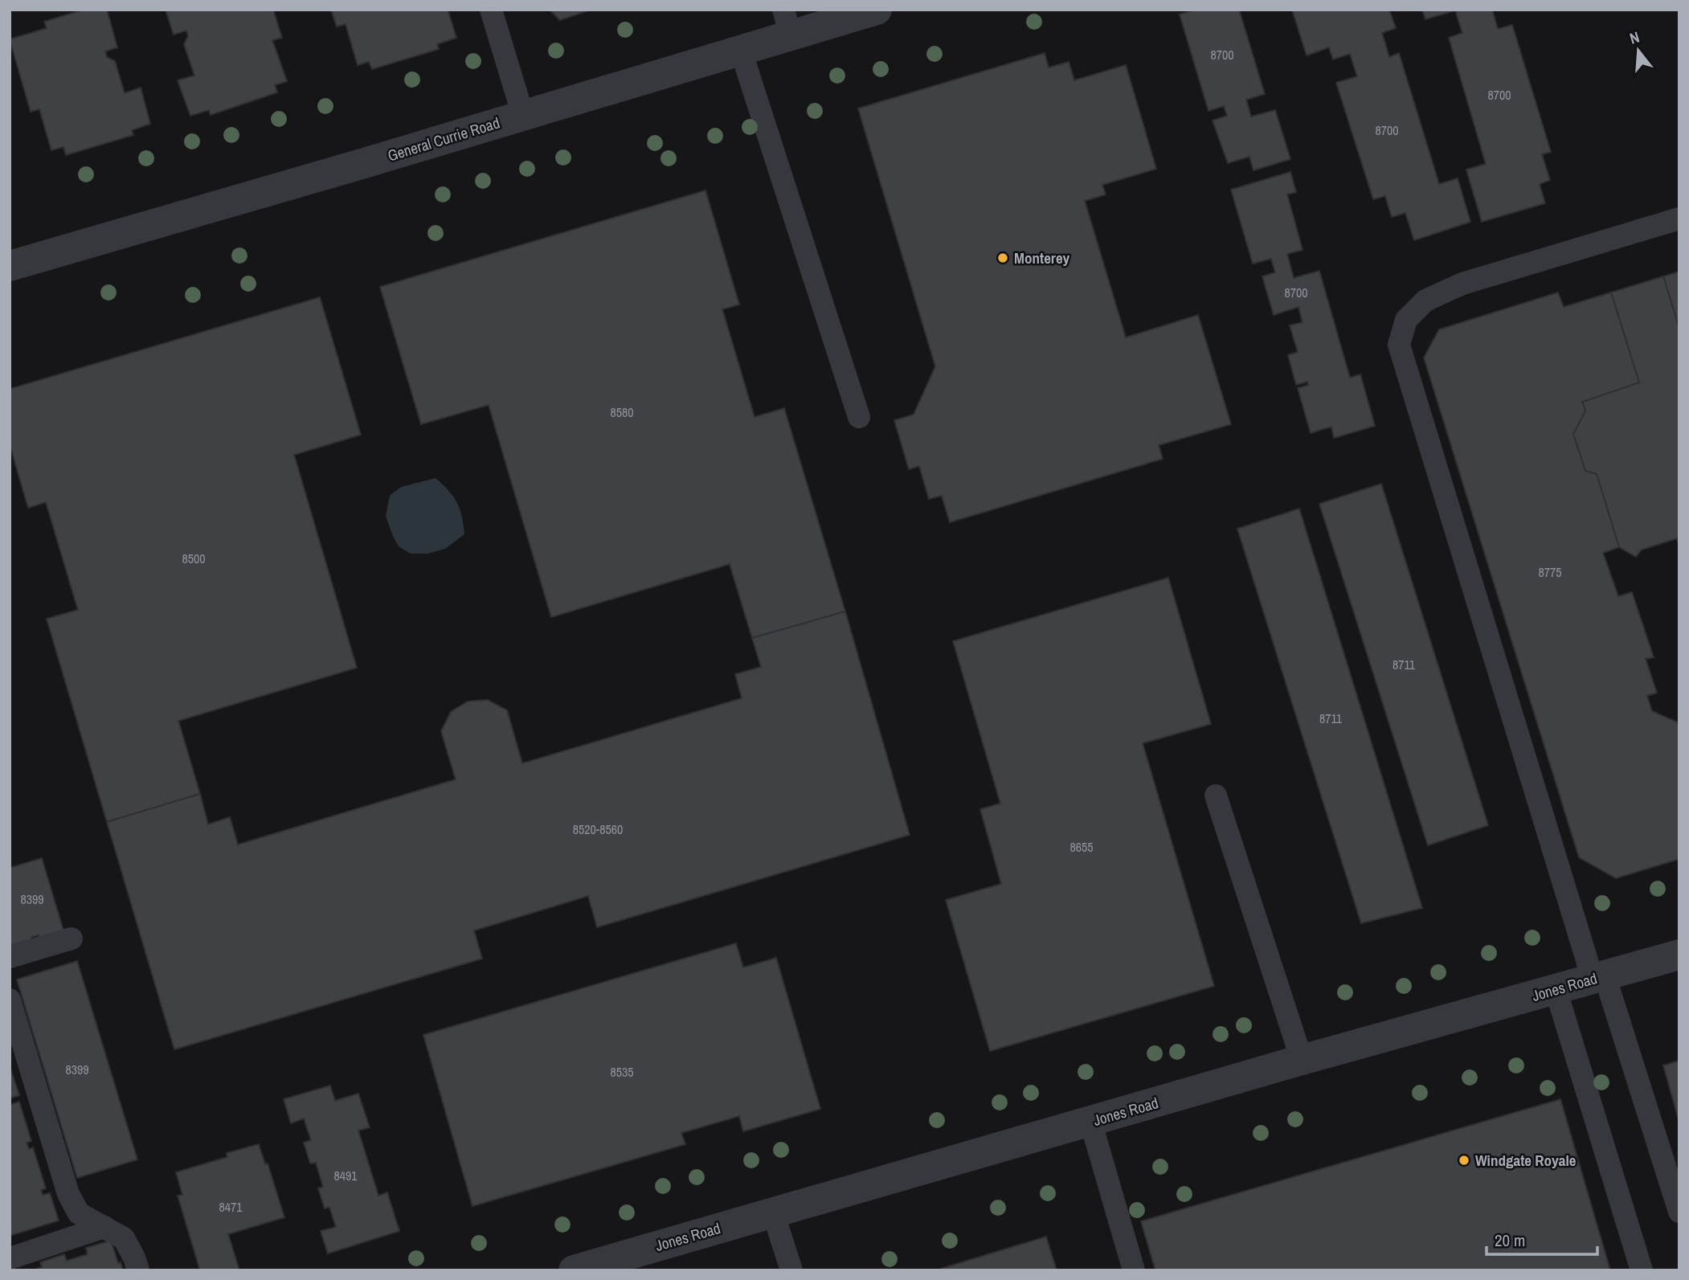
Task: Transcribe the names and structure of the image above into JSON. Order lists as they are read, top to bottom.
{
  "streets": {
    "street": ["General Currie Road", "Jones Road"]
  },
  "places": ["Monterey", "Windgate Royale"],
  "house_numbers": [
    "8700",
    "8700",
    "8700",
    "8700",
    "8580",
    "8500",
    "8775",
    "8711",
    "8711",
    "8520-8560",
    "8655",
    "8399",
    "8399",
    "8535",
    "8491",
    "8471"
  ],
  "scale_bar": "20 m",
  "north": "top"
}
